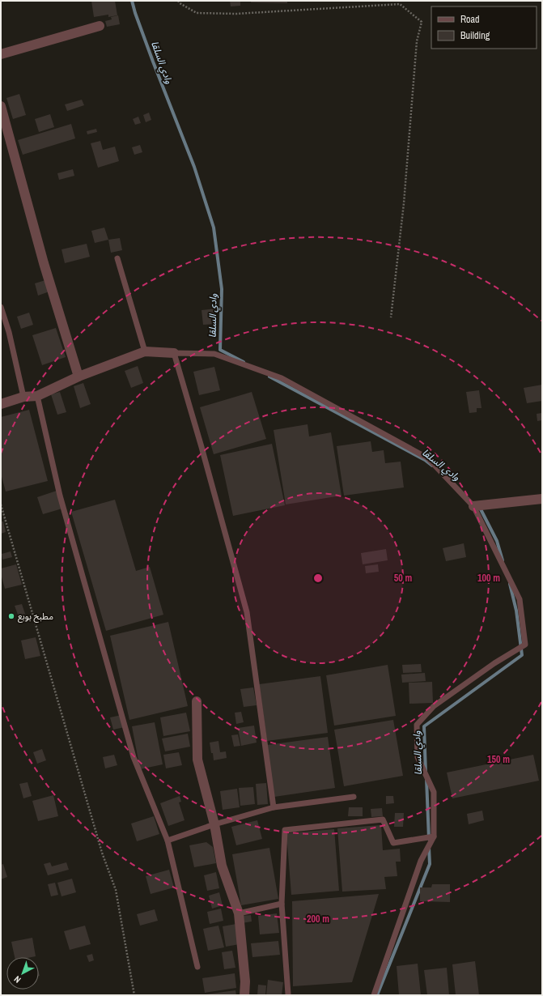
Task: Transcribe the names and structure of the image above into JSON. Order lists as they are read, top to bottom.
{
  "water": ["وادي السلقا"],
  "places": ["مطبخ بوبع"],
  "legend": ["Road", "Building"],
  "north": "bottom left",
  "rings": [
    "50 m",
    "100 m",
    "150 m",
    "200 m"
  ]
}
